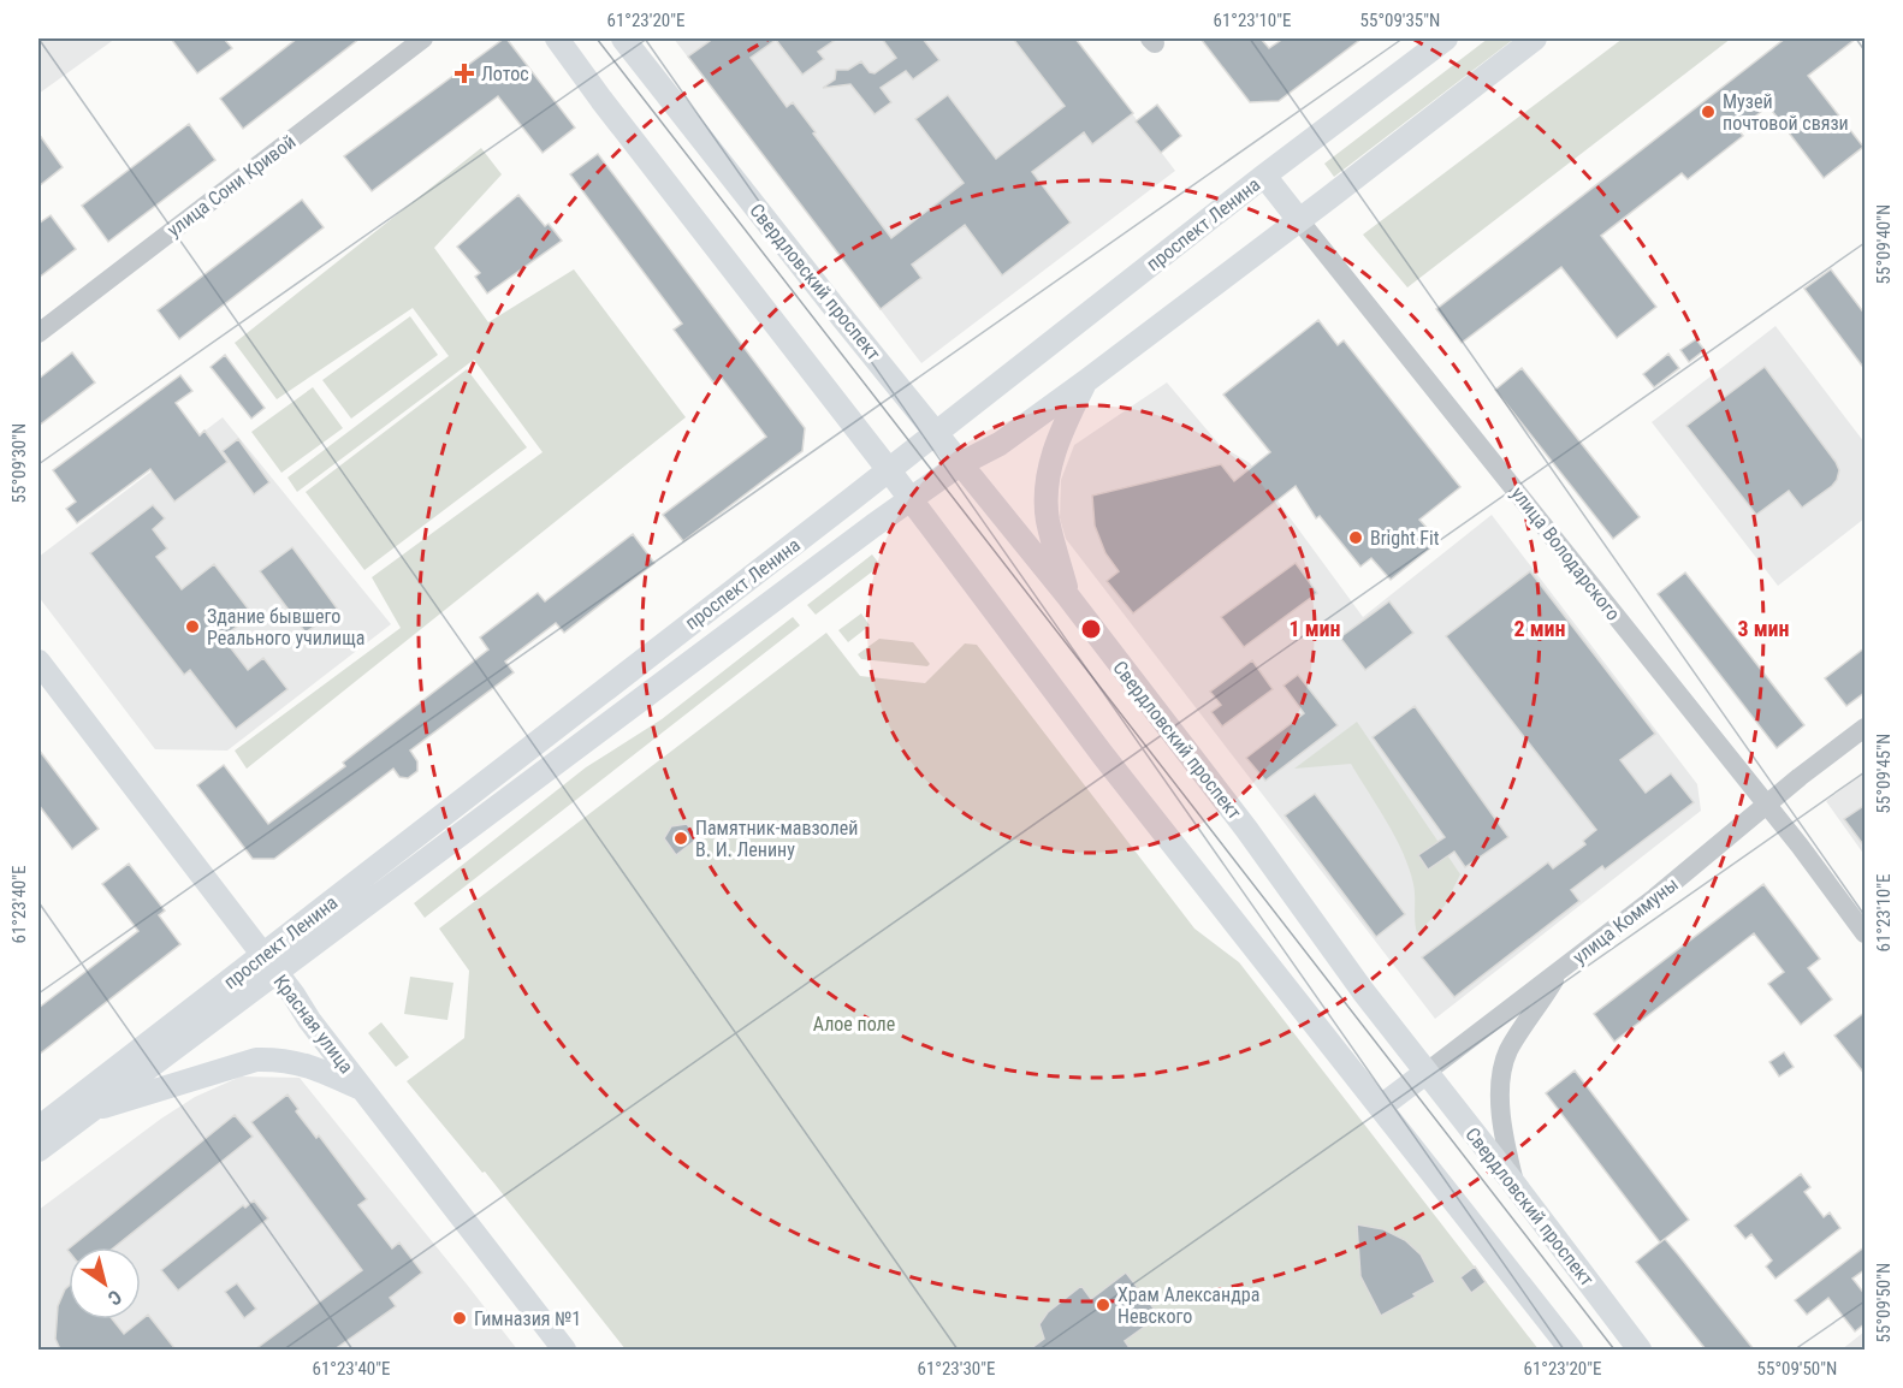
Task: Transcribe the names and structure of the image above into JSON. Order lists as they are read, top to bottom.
{
  "streets": {
    "main road": [
      "проспект Ленина",
      "Свердловский проспект",
      "улица Володарского",
      "улица Коммуны",
      "Красная улица"
    ],
    "street": ["улица Сони Кривой"]
  },
  "crossings": [
    ["проспект Ленина", "Свердловский проспект"],
    ["проспект Ленина", "улица Володарского"],
    ["проспект Ленина", "Красная улица"],
    ["Свердловский проспект", "улица Коммуны"],
    ["улица Володарского", "улица Коммуны"]
  ],
  "parks": ["Алое поле"],
  "places": {
    "health": ["Лотос"],
    "other": [
      "Музей почтовой связи",
      "Bright Fit",
      "Здание бывшего Реального училища",
      "Памятник-мавзолей В. И. Ленину",
      "Храм Александра Невского",
      "Гимназия №1"
    ]
  },
  "north": "bottom right",
  "coordinates": [
    "61°23'20\"E",
    "61°23'10\"E",
    "55°09'35\"N",
    "55°09'40\"N",
    "55°09'30\"N",
    "55°09'45\"N",
    "61°23'40\"E",
    "55°09'50\"N",
    "61°23'30\"E"
  ],
  "rings": ["1 мин", "2 мин", "3 мин"]
}
